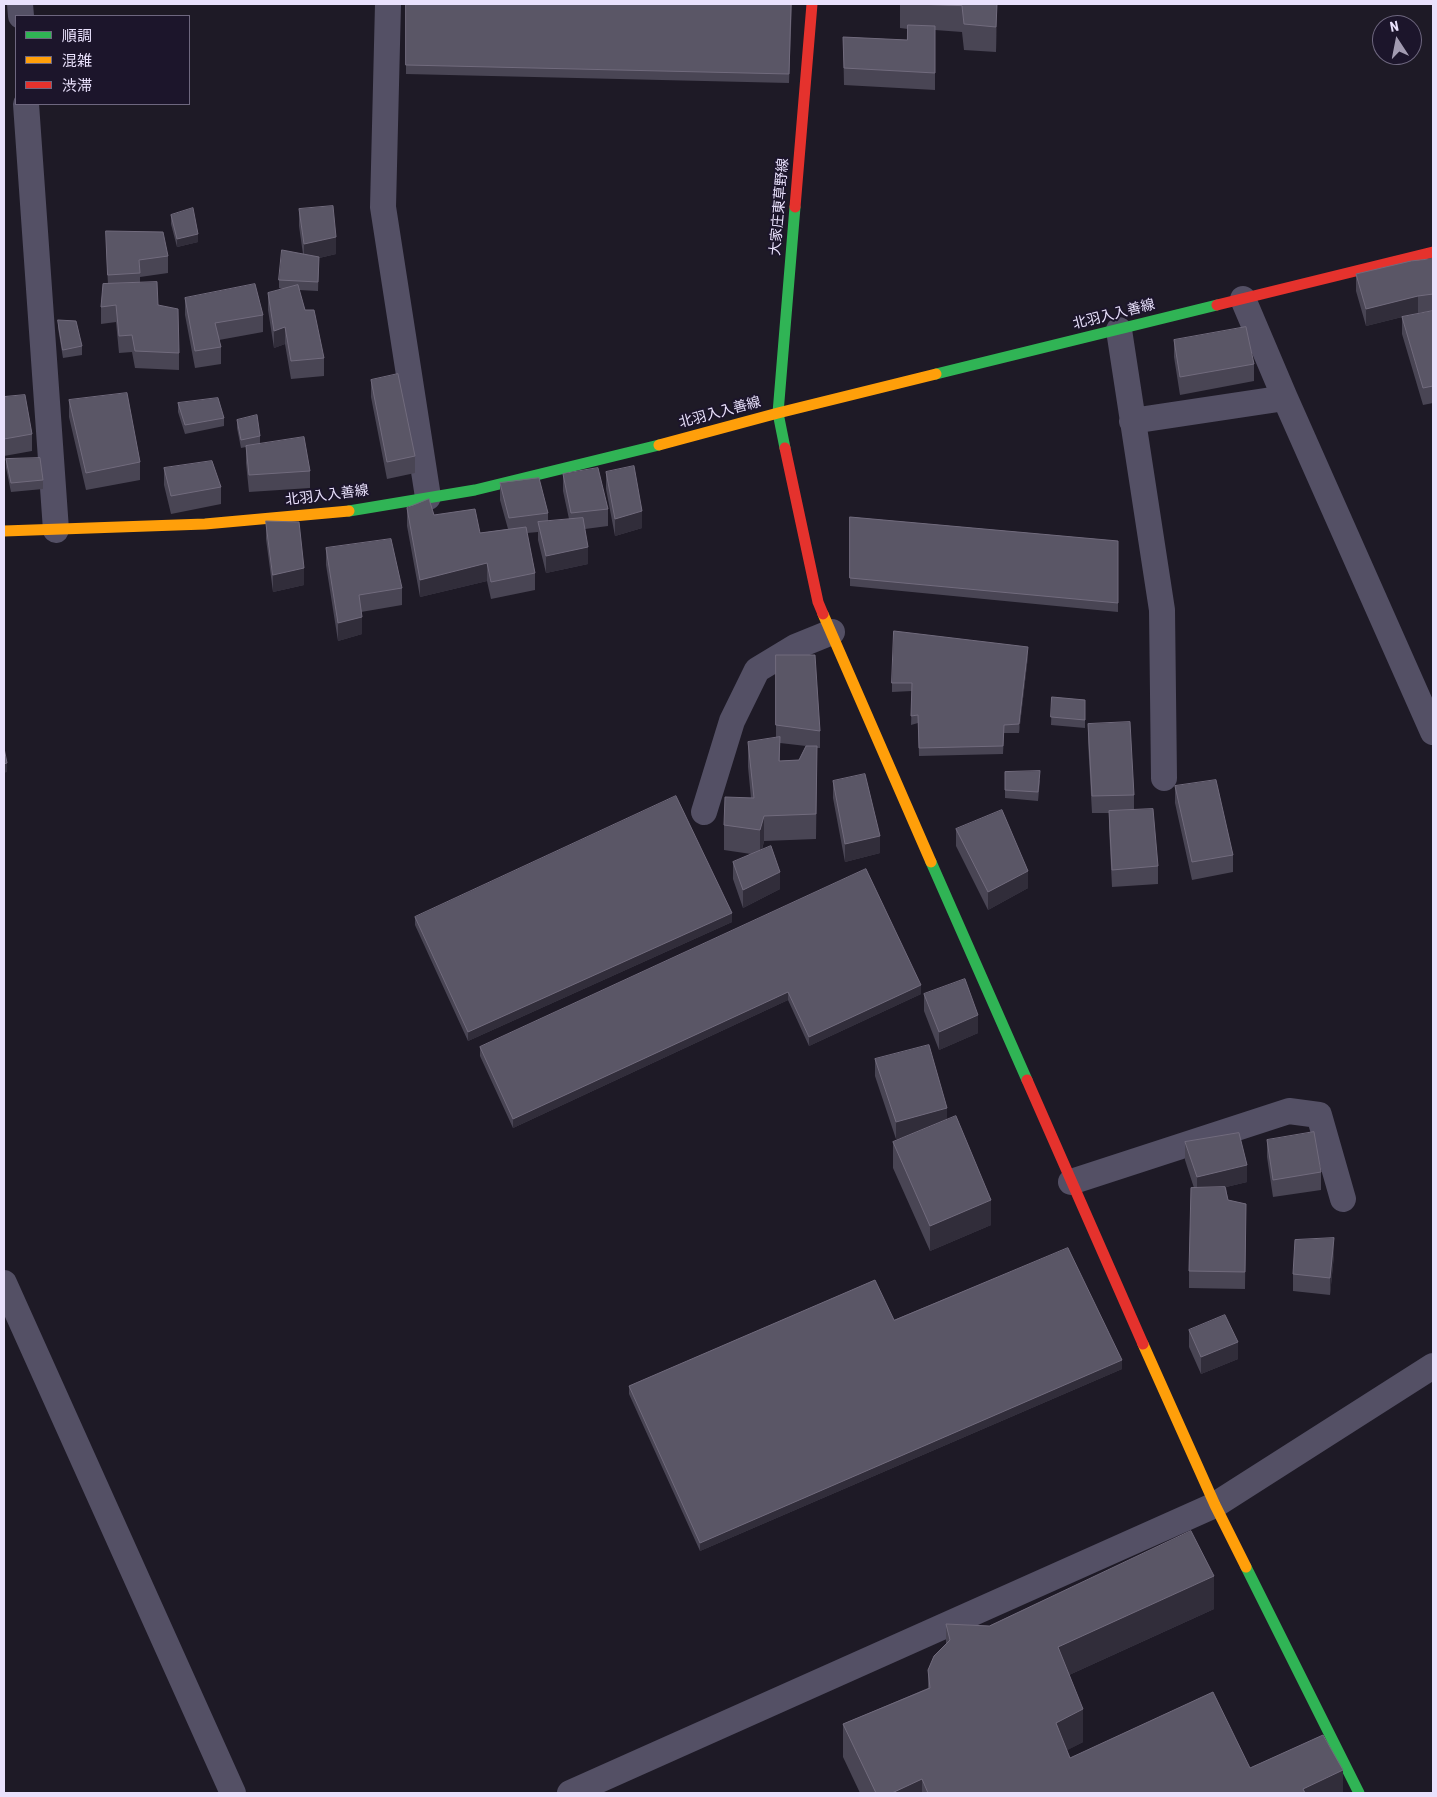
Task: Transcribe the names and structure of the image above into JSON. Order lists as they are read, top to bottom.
{
  "streets": {
    "main road": ["大家庄東草野線", "北羽入入善線"]
  },
  "crossings": [
    ["大家庄東草野線", "北羽入入善線"]
  ],
  "legend": ["順調", "混雑", "渋滞"],
  "north": "top"
}
